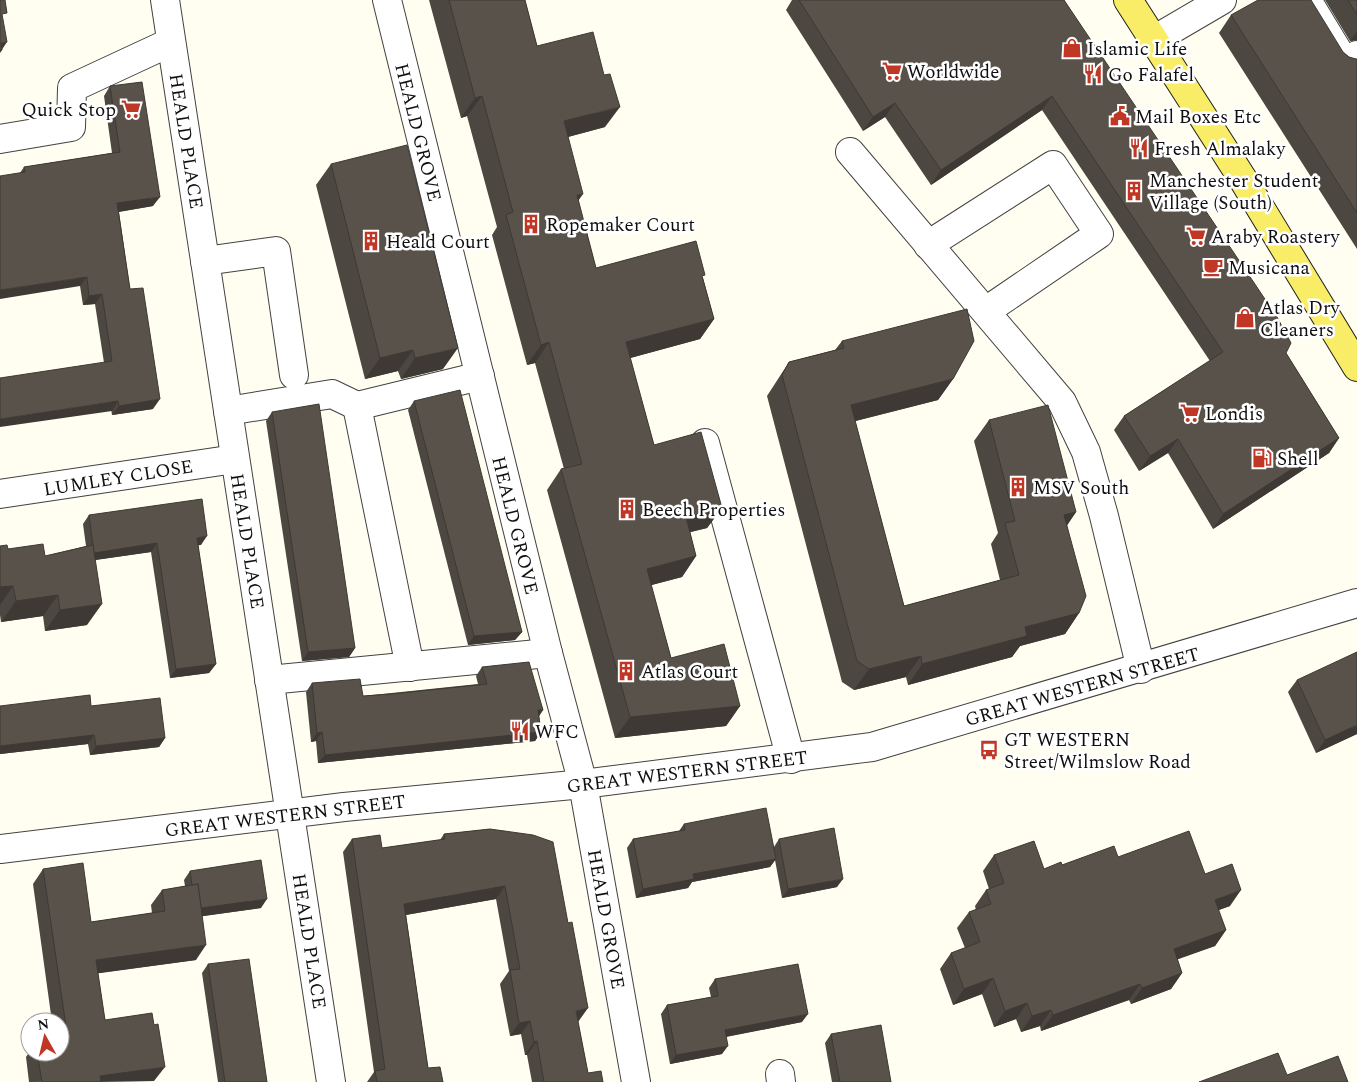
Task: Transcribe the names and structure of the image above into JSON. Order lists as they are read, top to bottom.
{
  "streets": {
    "street": [
      "HEALD GROVE",
      "HEALD PLACE",
      "LUMLEY CLOSE",
      "GREAT WESTERN STREET"
    ]
  },
  "crossings": [
    ["HEALD GROVE", "GREAT WESTERN STREET"],
    ["HEALD PLACE", "LUMLEY CLOSE"],
    ["HEALD PLACE", "GREAT WESTERN STREET"]
  ],
  "places": {
    "shop": ["Islamic Life", "Atlas Dry Cleaners"],
    "supermarket": [
      "Worldwide",
      "Quick Stop",
      "Araby Roastery",
      "Londis"
    ],
    "restaurant": ["Go Falafel", "Fresh Almalaky", "WFC"],
    "public building": ["Mail Boxes Etc"],
    "building": [
      "Manchester Student Village (South)",
      "Ropemaker Court",
      "Heald Court",
      "MSV South",
      "Beech Properties",
      "Atlas Court"
    ],
    "cafe": ["Musicana"],
    "fuel station": ["Shell"],
    "bus stop": ["GT WESTERN Street/Wilmslow Road"]
  },
  "north": "top"
}
